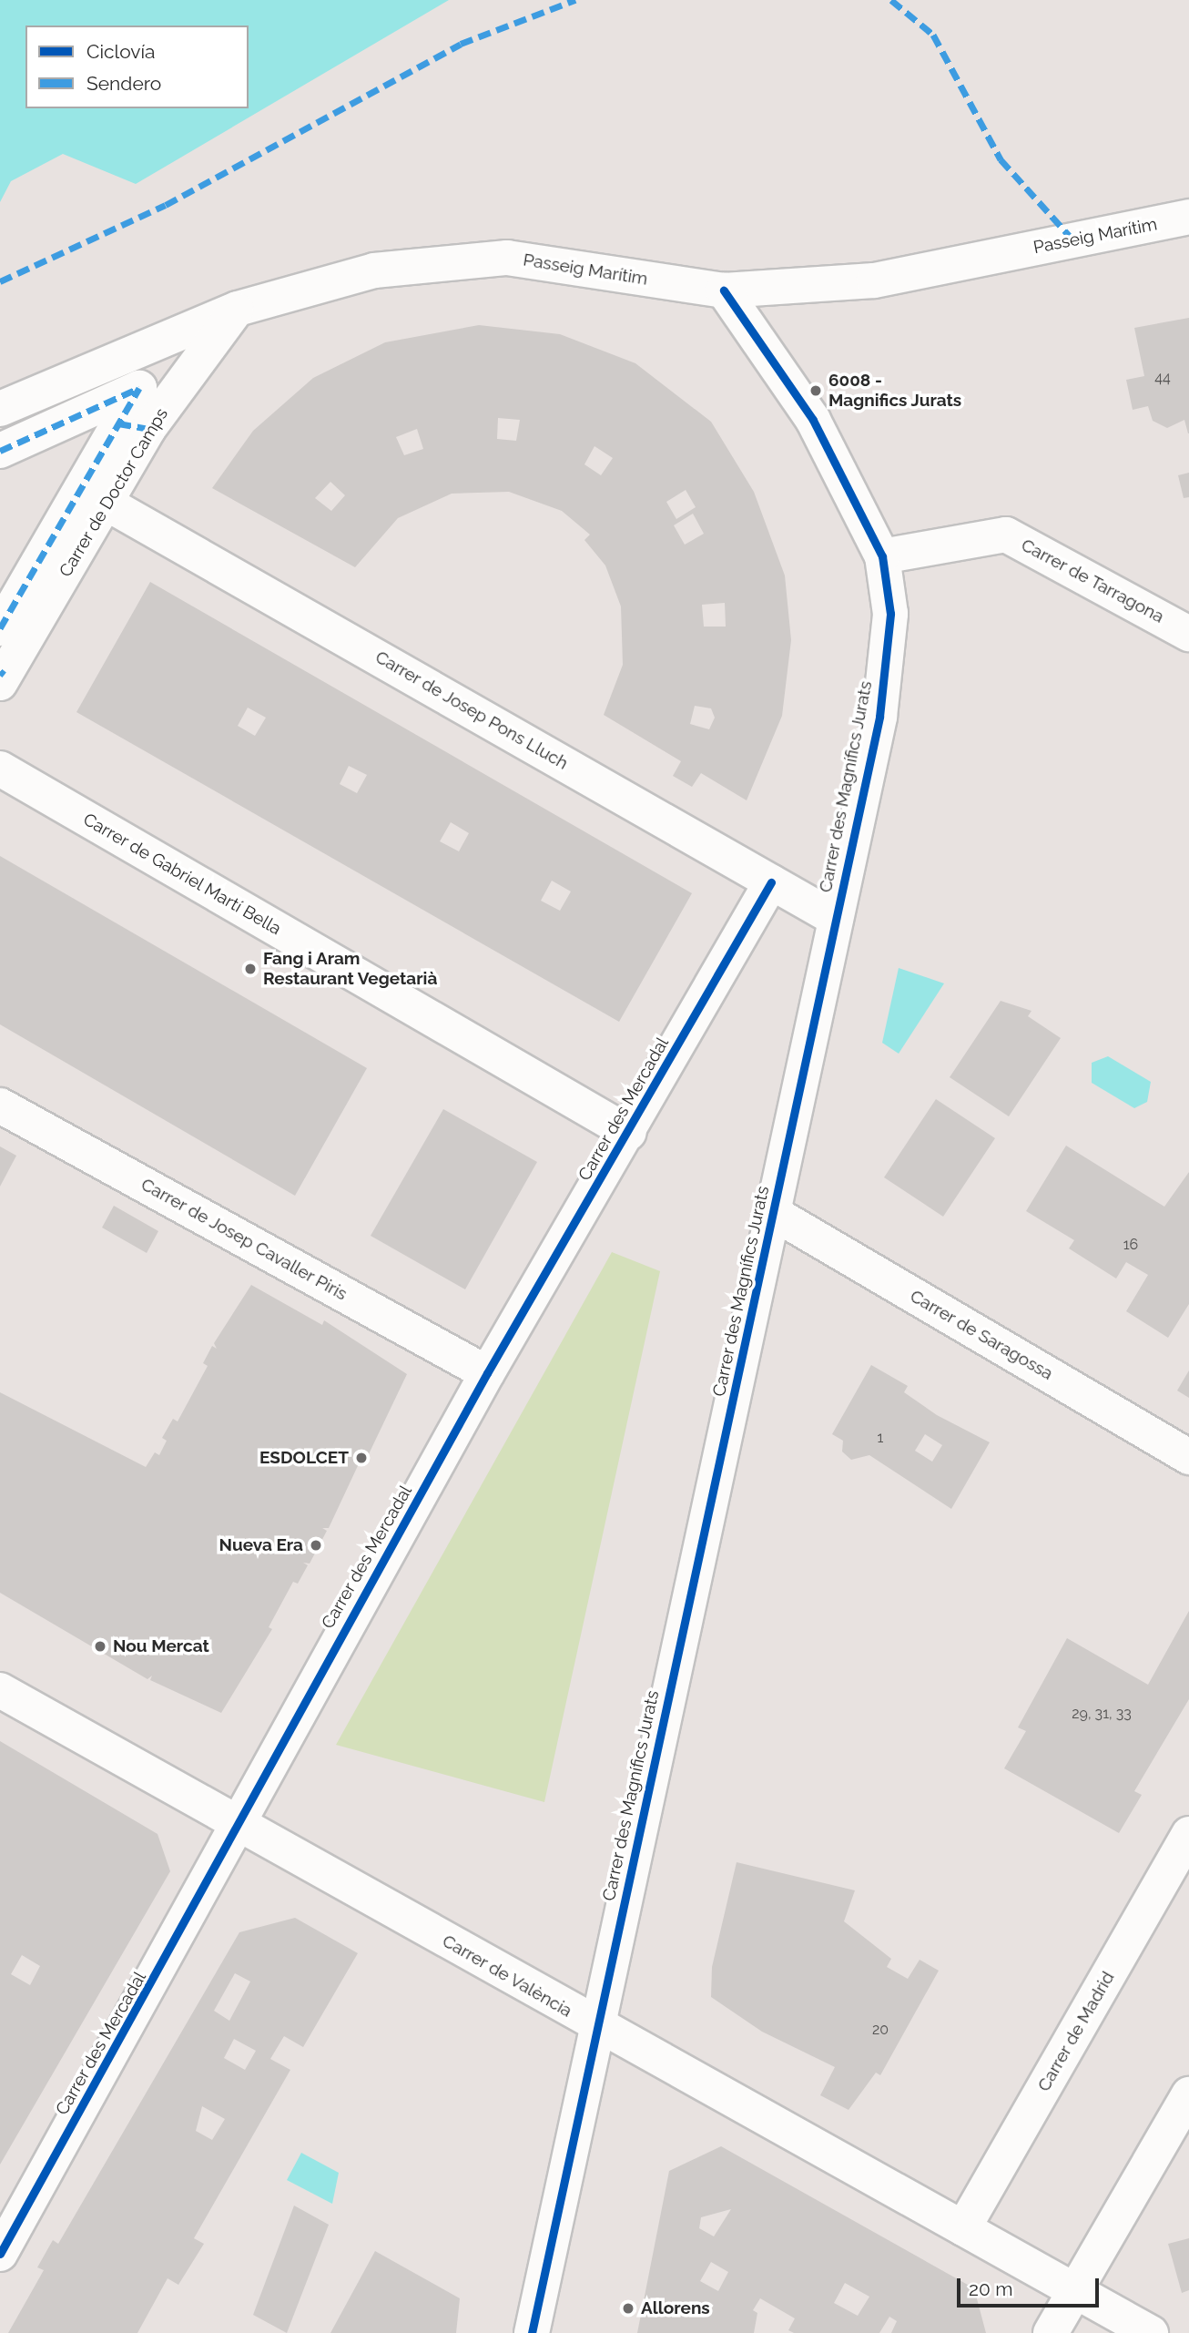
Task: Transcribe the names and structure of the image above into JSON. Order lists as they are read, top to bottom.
{
  "streets": {
    "street": [
      "Passeig Marítim",
      "Carrer de Doctor Camps",
      "Carrer de Tarragona",
      "Carrer de Josep Pons Lluch",
      "Carrer des Magnífics Jurats",
      "Carrer de Gabriel Martí Bella",
      "Carrer des Mercadal",
      "Carrer de Josep Cavaller Piris",
      "Carrer de Saragossa",
      "Carrer de València",
      "Carrer de Madrid"
    ]
  },
  "crossings": [
    ["Passeig Marítim", "Carrer de Doctor Camps"],
    ["Passeig Marítim", "Carrer des Magnífics Jurats"],
    ["Carrer de Doctor Camps", "Carrer de Josep Pons Lluch"],
    ["Carrer de Tarragona", "Carrer des Magnífics Jurats"],
    ["Carrer de Josep Pons Lluch", "Carrer des Magnífics Jurats"],
    ["Carrer de Josep Pons Lluch", "Carrer des Mercadal"],
    ["Carrer des Magnífics Jurats", "Carrer de Saragossa"],
    ["Carrer des Magnífics Jurats", "Carrer de València"],
    ["Carrer de Gabriel Martí Bella", "Carrer des Mercadal"],
    ["Carrer des Mercadal", "Carrer de Josep Cavaller Piris"],
    ["Carrer des Mercadal", "Carrer de València"],
    ["Carrer de València", "Carrer de Madrid"]
  ],
  "places": [
    "6008 - Magnifics Jurats",
    "Fang i Aram Restaurant Vegetarià",
    "ESDOLCET",
    "Nueva Era",
    "Nou Mercat",
    "Allorens"
  ],
  "house_numbers": [
    "44",
    "16",
    "1",
    "29, 31, 33",
    "20"
  ],
  "legend": ["Ciclovía", "Sendero"],
  "scale_bar": "20 m"
}
